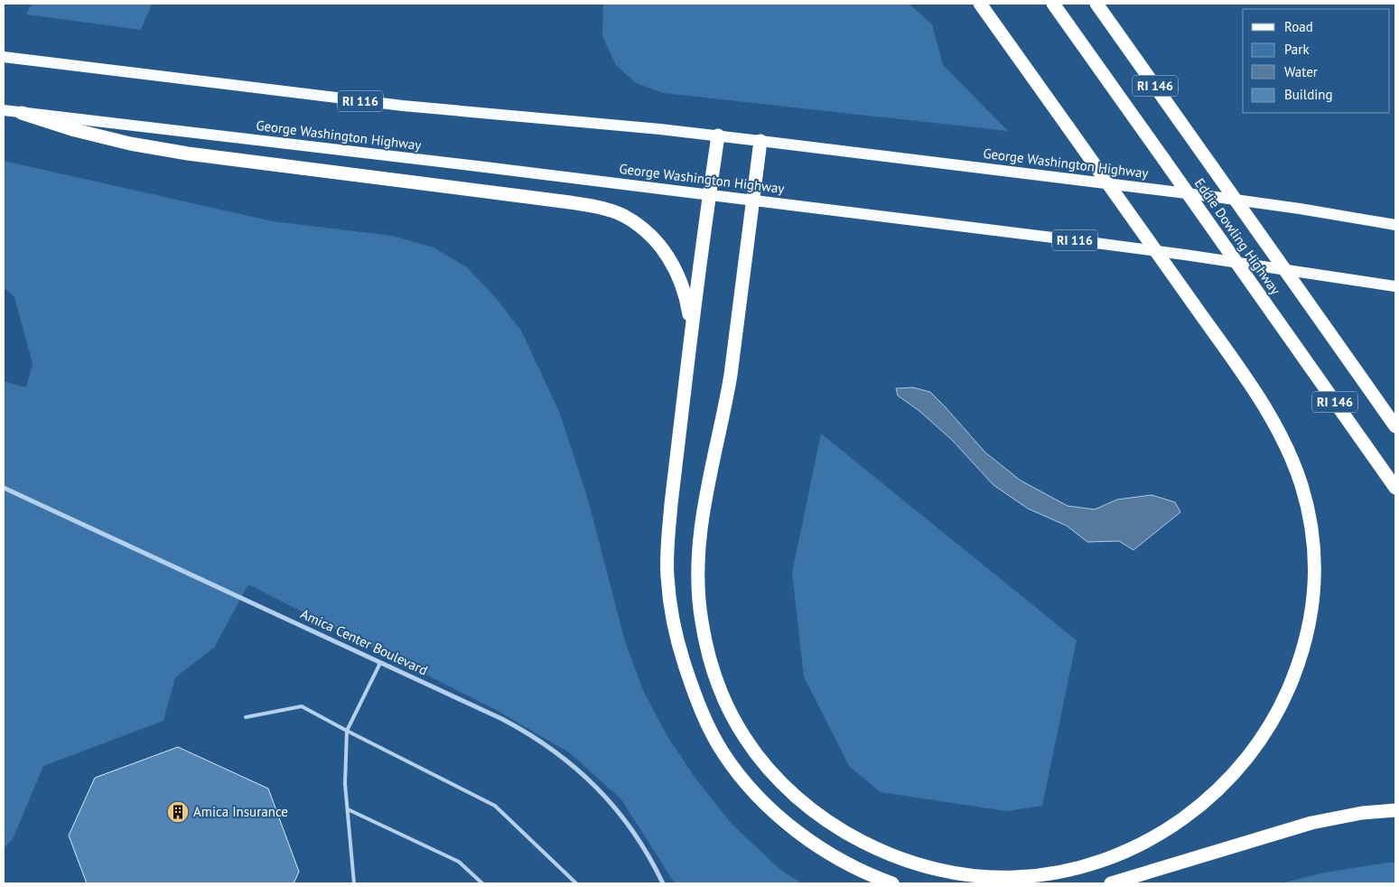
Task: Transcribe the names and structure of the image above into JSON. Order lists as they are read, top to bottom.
{
  "streets": {
    "highway": ["RI 146", "Eddie Dowling Highway"],
    "main road": ["RI 116", "George Washington Highway"],
    "street": ["Amica Center Boulevard"]
  },
  "places": {
    "building": ["Amica Insurance"]
  },
  "legend": [
    "Road",
    "Park",
    "Water",
    "Building"
  ]
}
